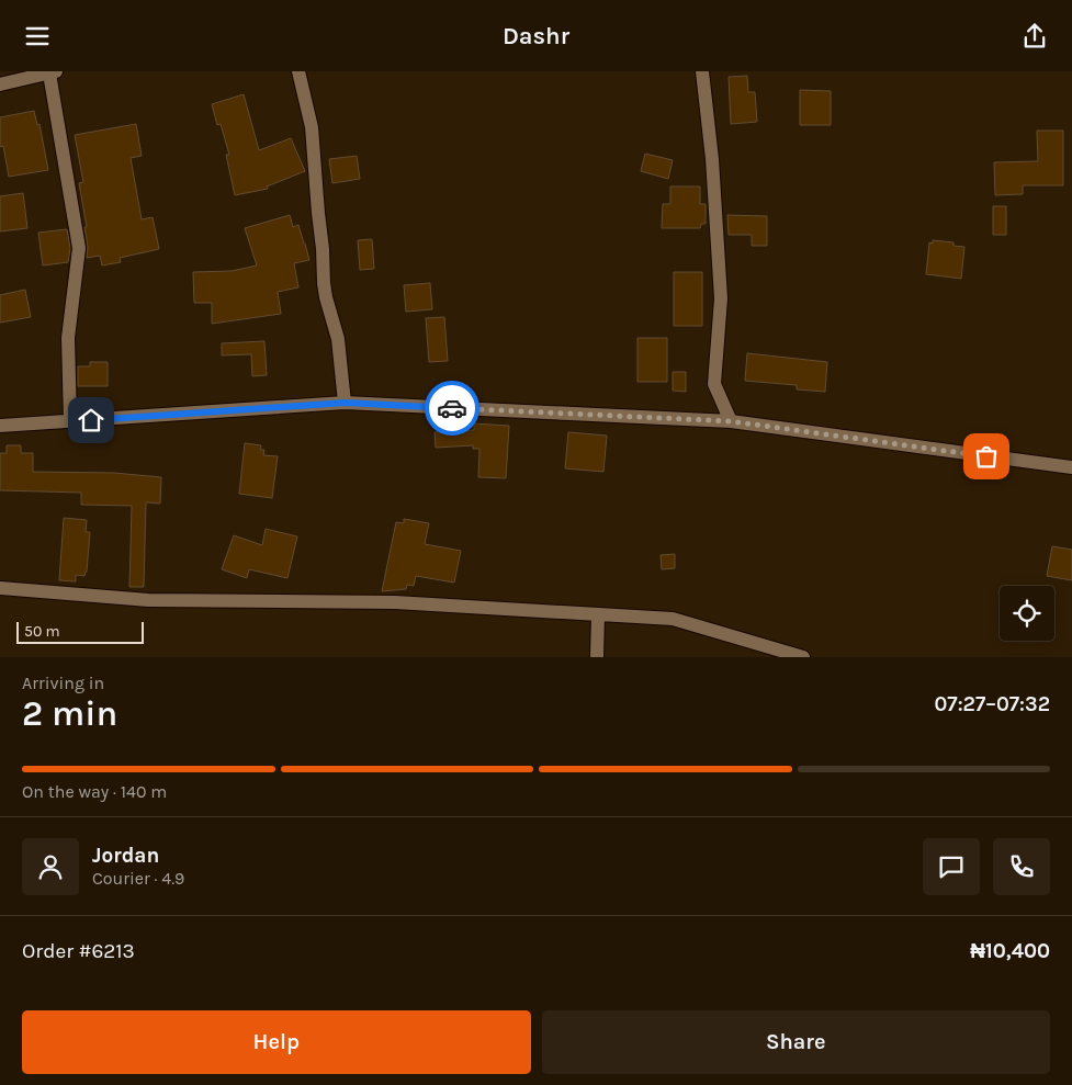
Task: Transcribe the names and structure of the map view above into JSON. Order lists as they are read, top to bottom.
{
  "scale_bar": "50 m",
  "page": {
    "header": "Dashr",
    "scale": "50 m",
    "heading": ["2 min", "Arriving in", "07:27–07:32"],
    "panel": [
      "Jordan",
      "Courier · 4.9",
      "Order #6213",
      "₦10,400"
    ],
    "bar": "On the way · 140 m",
    "buttons": ["Help", "Share"]
  }
}
